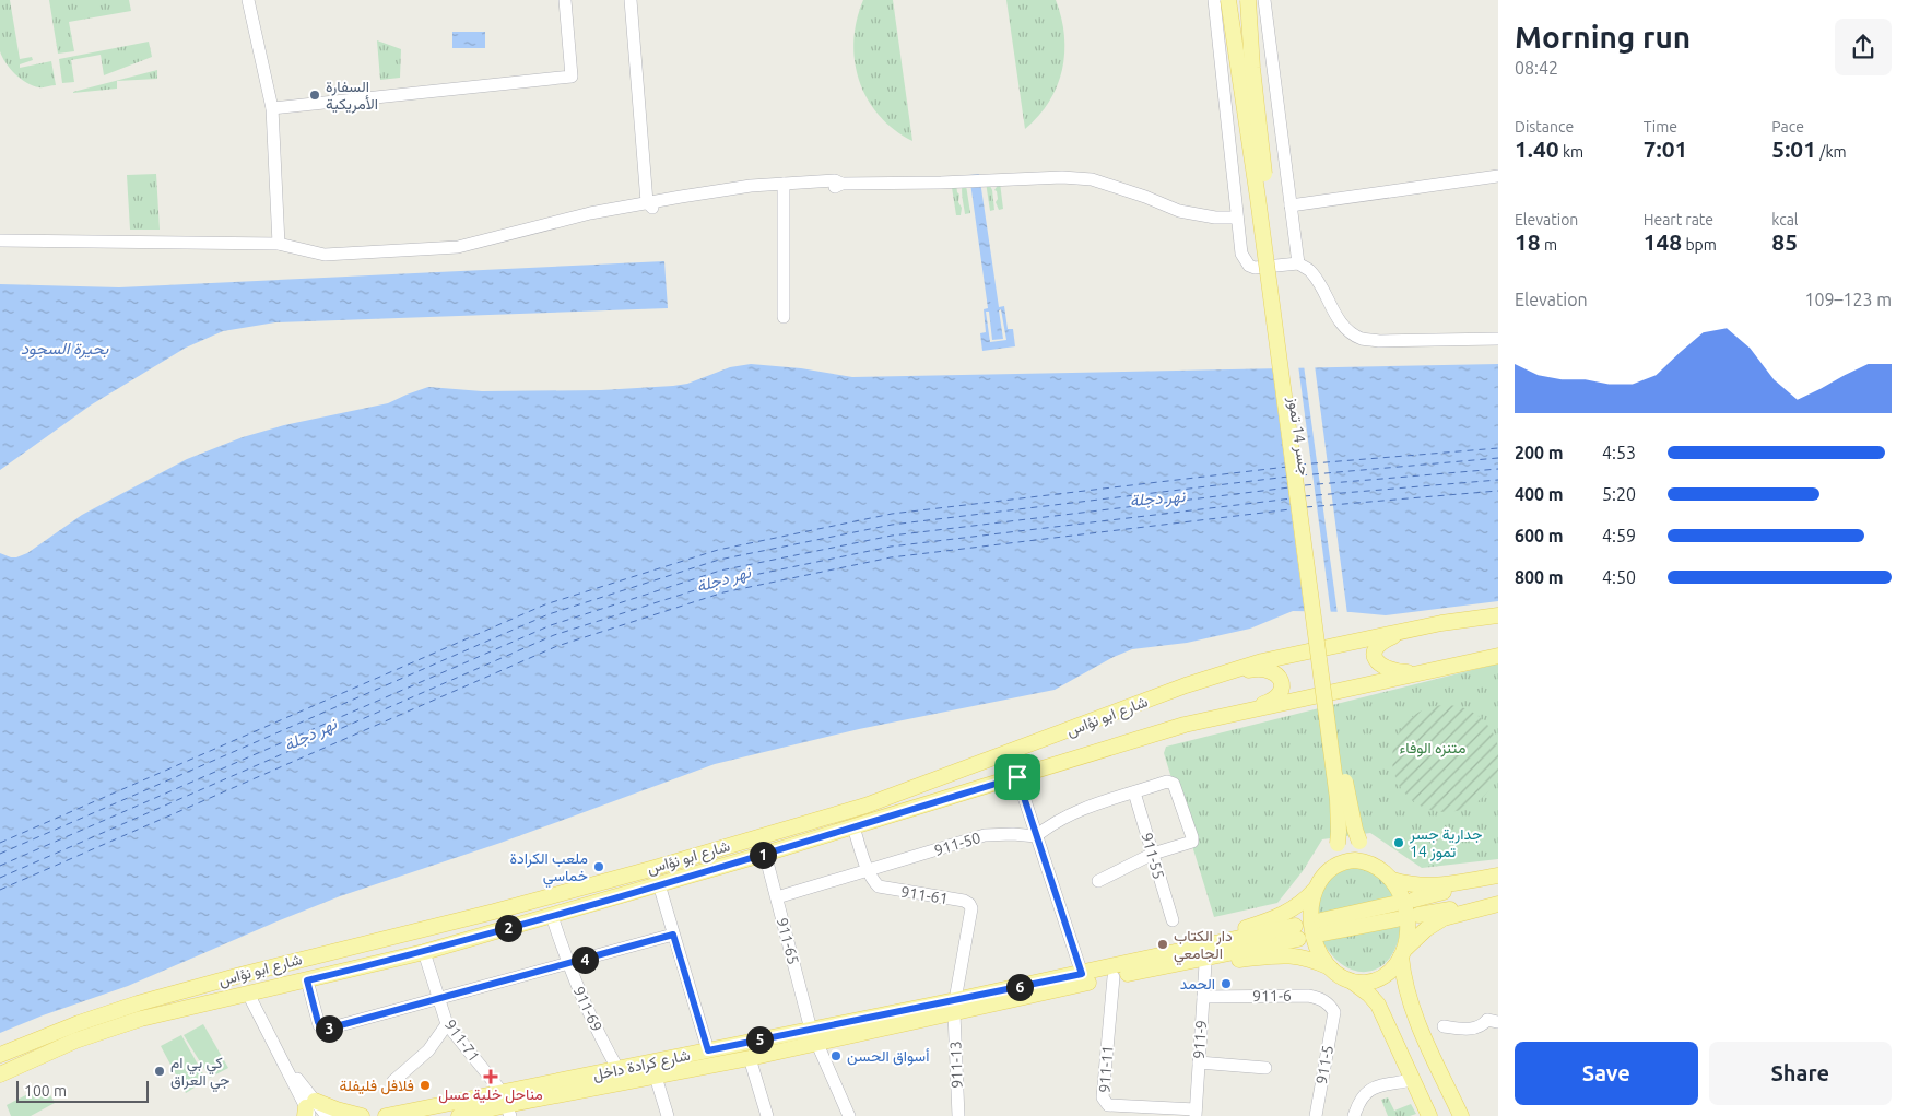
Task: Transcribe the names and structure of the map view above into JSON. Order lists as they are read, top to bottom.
{
  "streets": {
    "main road": ["جسر 14 تموز", "شارع ابو نؤاس", "شارع كرادة داخل"],
    "street": [
      "911-50",
      "911-55",
      "911-61",
      "911-65",
      "911-6",
      "911-69",
      "911-9",
      "911-71",
      "911-13",
      "911-5",
      "911-11"
    ]
  },
  "crossings": [
    ["شارع ابو نؤاس", "911-61"],
    ["شارع ابو نؤاس", "911-65"],
    ["شارع ابو نؤاس", "911-69"],
    ["شارع ابو نؤاس", "911-71"],
    ["911-50", "911-61"],
    ["911-50", "911-65"],
    ["911-61", "شارع كرادة داخل"],
    ["911-61", "911-13"],
    ["911-65", "شارع كرادة داخل"],
    ["911-6", "911-9"],
    ["911-6", "911-5"],
    ["911-69", "شارع كرادة داخل"],
    ["911-9", "911-11"],
    ["911-71", "شارع كرادة داخل"],
    ["شارع كرادة داخل", "911-13"],
    ["شارع كرادة داخل", "911-11"]
  ],
  "water": ["بحيرة السجود", "نهر دجلة"],
  "parks": ["متنزه الوفاء"],
  "places": {
    "other": [
      "السفارة الأمريكية",
      "جدارية جسر 14 تموز",
      "ملعب الكرادة خماسي",
      "دار الكتاب الجامعي",
      "الحمد",
      "أسواق الحسن",
      "كي بي ام جي العراق",
      "فلافل فليفلة"
    ],
    "health": ["مناحل خلية عسل"]
  },
  "scale_bar": "100 m",
  "page": {
    "heading": ["Morning run", "08:42"],
    "stats": [
      ["Distance", "1.40 km"],
      ["Time", "7:01"],
      ["Pace", "5:01 /km"],
      ["Elevation", "18 m"],
      ["Heart rate", "148 bpm"],
      ["kcal", "85"]
    ],
    "chart": ["Elevation", "109–123 m"],
    "list": [
      {
        "name": "200 m",
        "note": "4:53"
      },
      {
        "name": "400 m",
        "note": "5:20"
      },
      {
        "name": "600 m",
        "note": "4:59"
      },
      {
        "name": "800 m",
        "note": "4:50"
      }
    ],
    "pins": [
      "1",
      "2",
      "4",
      "6",
      "3",
      "5"
    ],
    "buttons": ["Save", "Share"],
    "scale": "100 m"
  }
}
